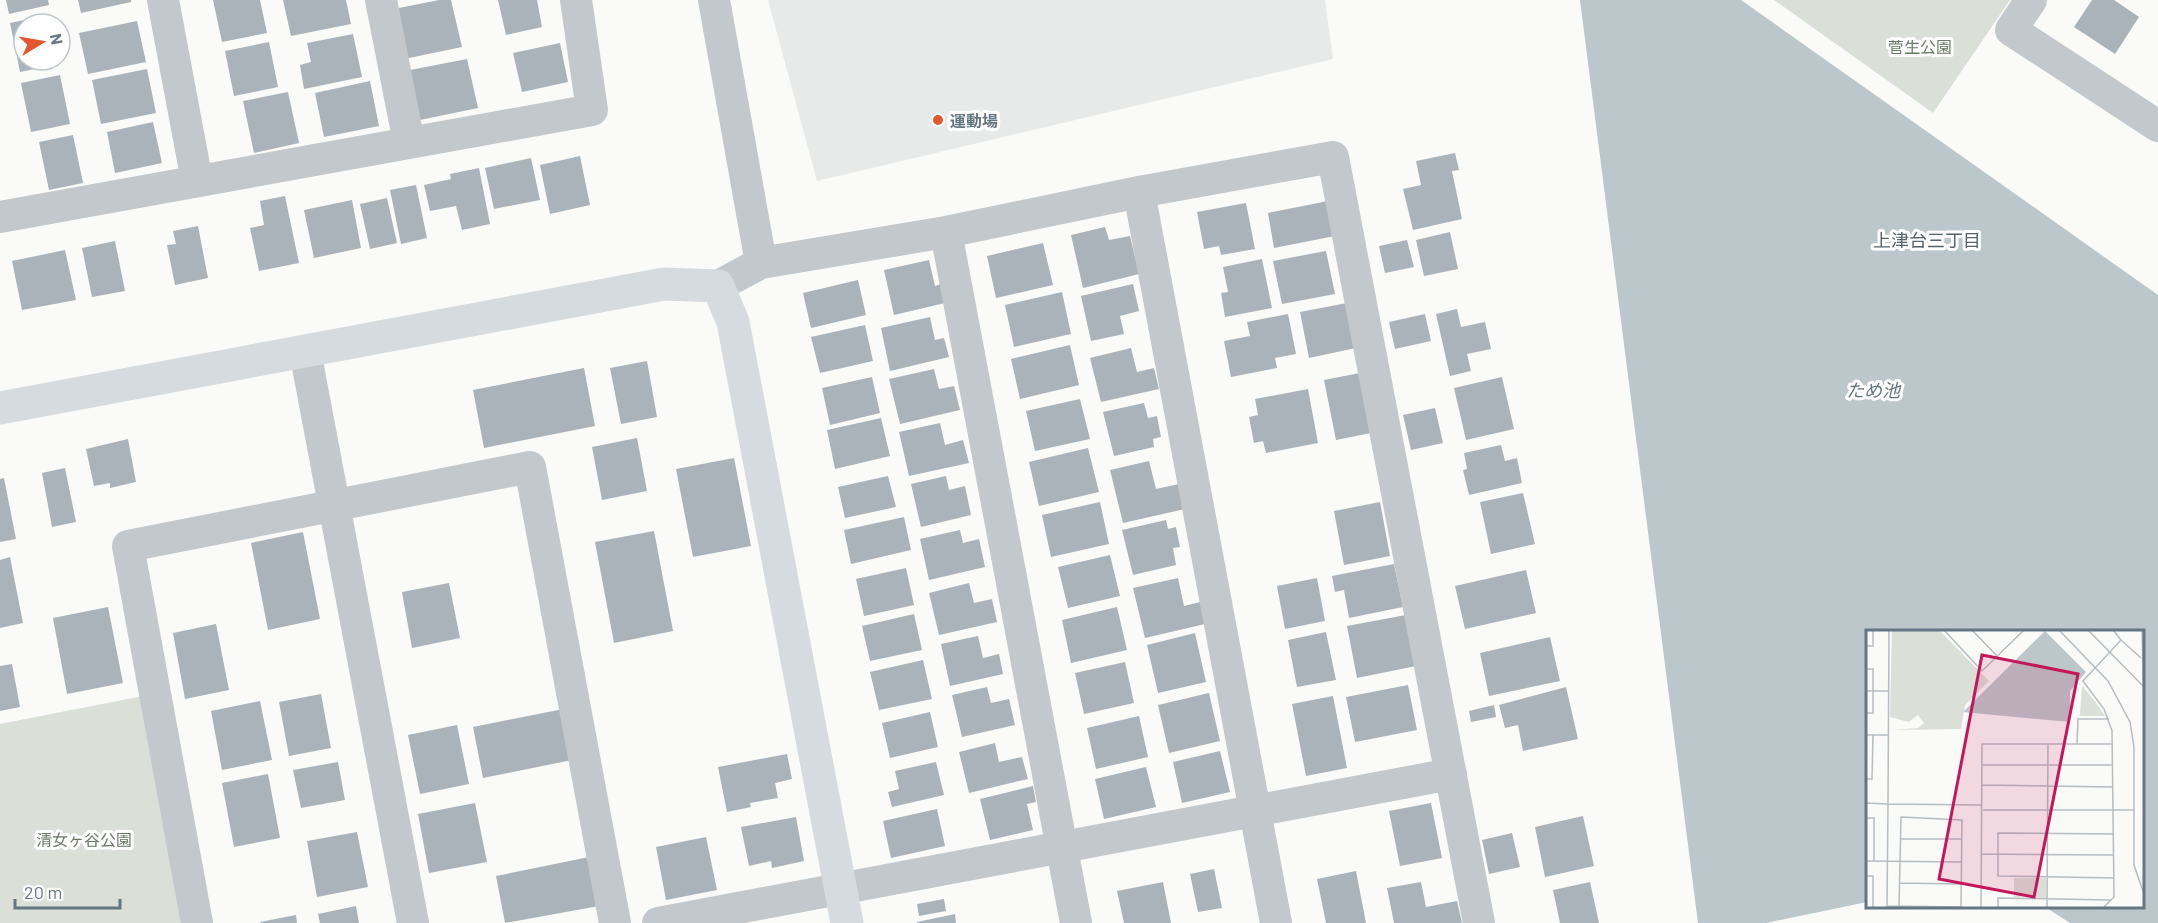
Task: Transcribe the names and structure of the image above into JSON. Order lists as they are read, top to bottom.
{
  "districts": ["上津台三丁目"],
  "water": ["ため池"],
  "parks": ["菅生公園", "清女ヶ谷公園"],
  "places": ["運動場"],
  "scale_bar": "20 m",
  "north": "right"
}
